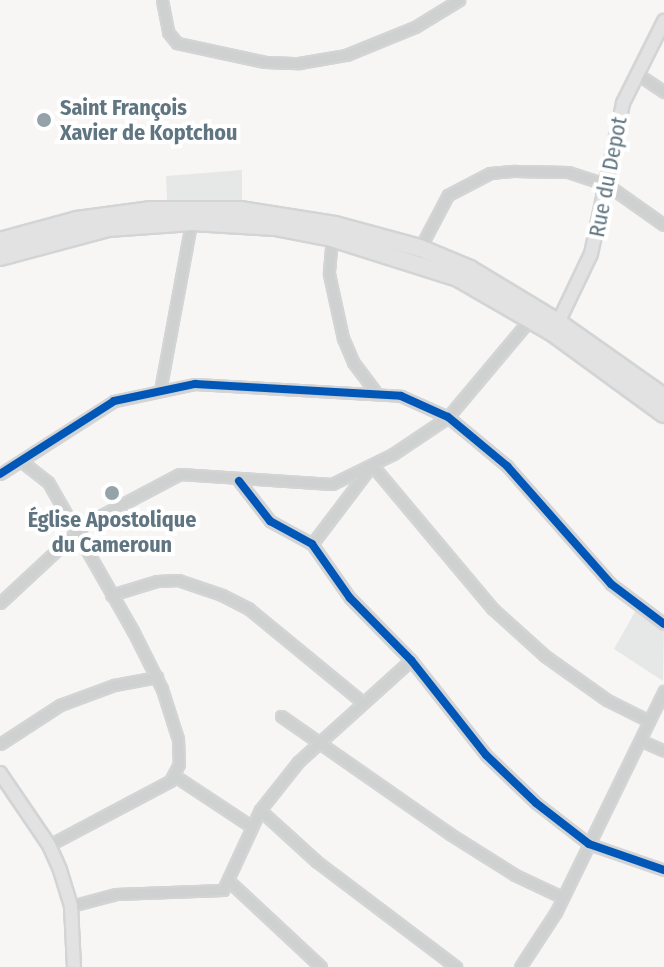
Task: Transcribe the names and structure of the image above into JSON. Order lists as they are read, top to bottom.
{
  "streets": {
    "street": ["Rue du Depot"]
  },
  "places": ["Saint François Xavier de Koptchou", "Église Apostolique du Cameroun"]
}
